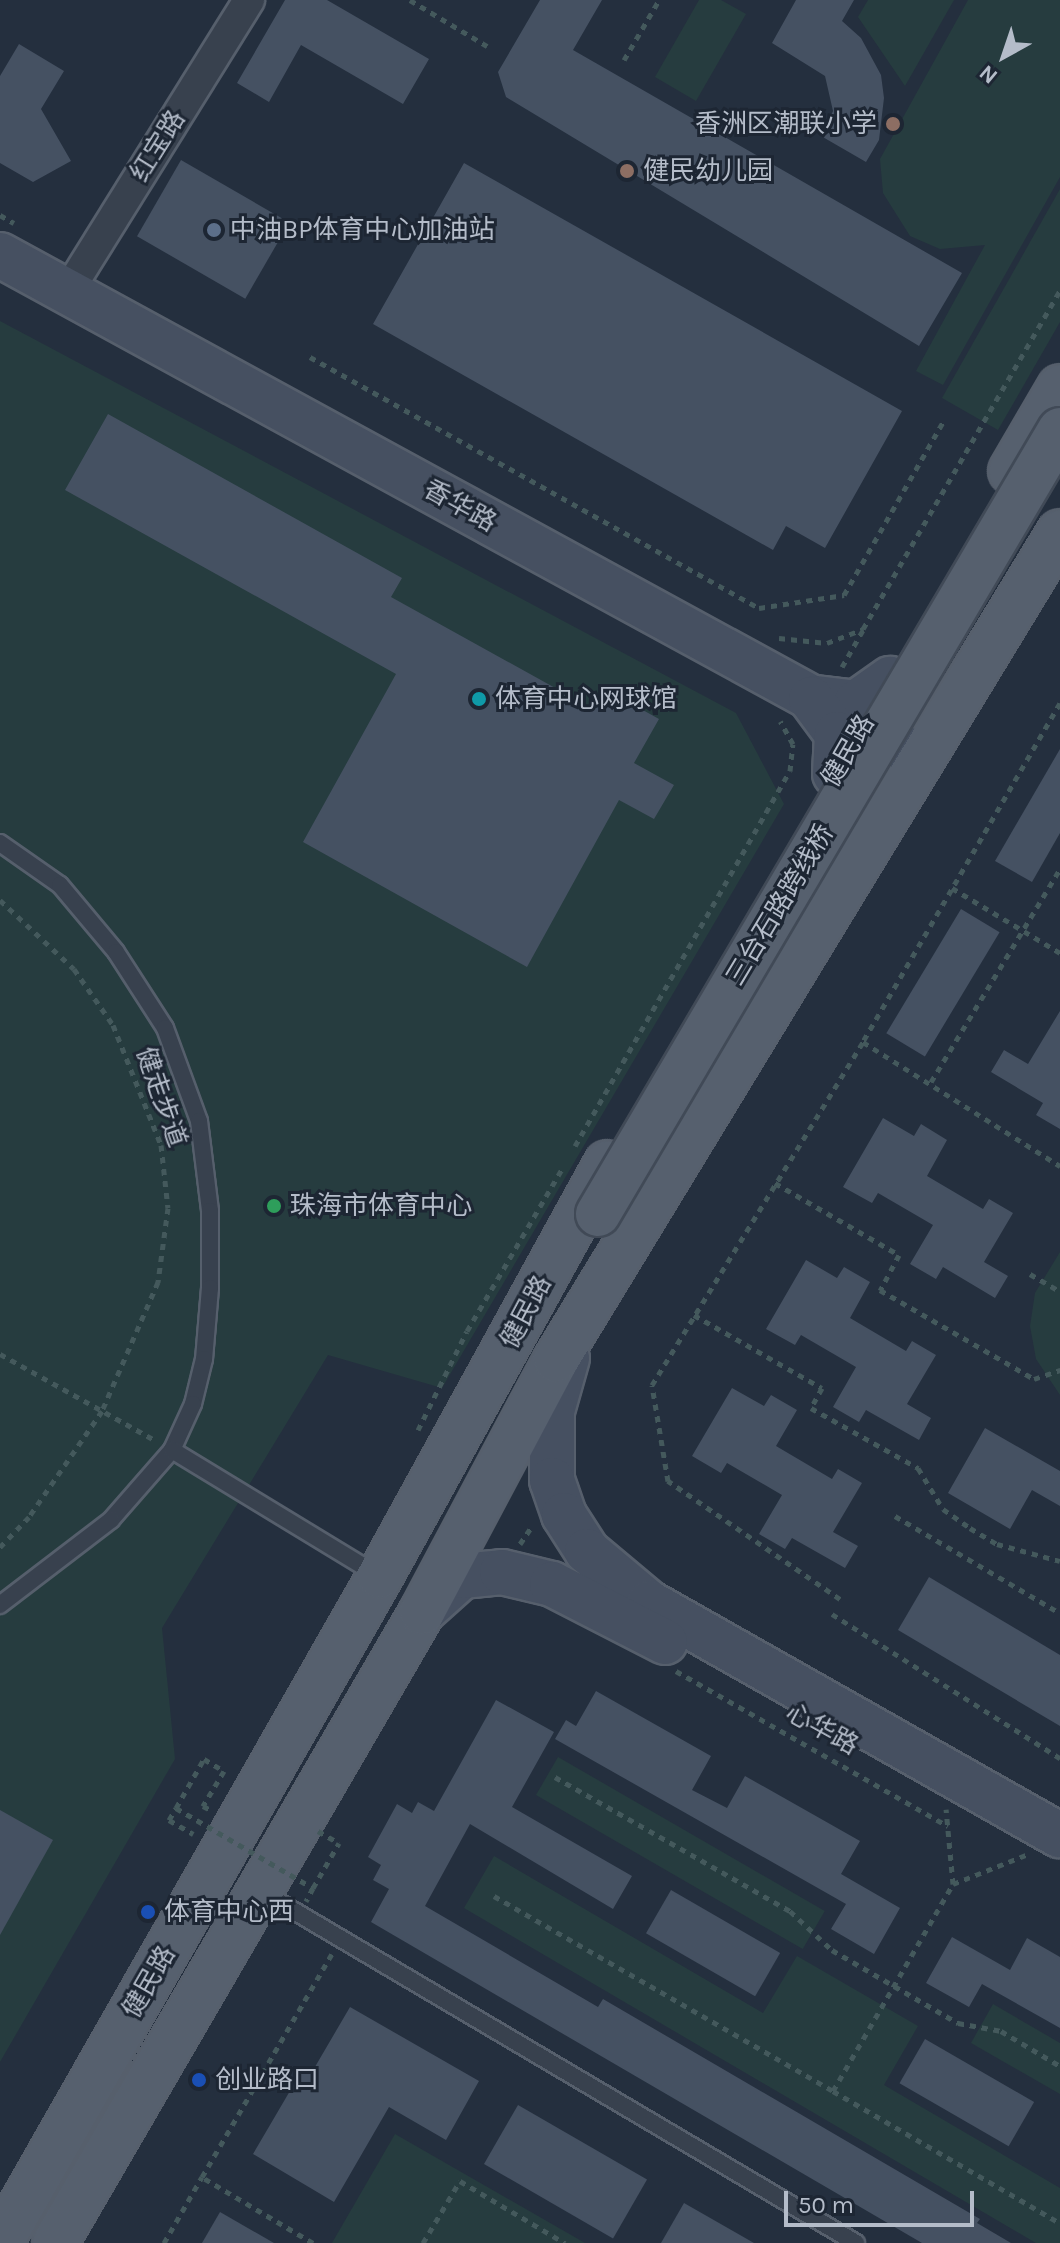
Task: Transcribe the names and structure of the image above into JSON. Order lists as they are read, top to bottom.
{
  "streets": {
    "main road": ["健民路", "三台石路跨线桥"],
    "street": ["红宝路", "香华路", "心华路"],
    "path": ["健走步道"]
  },
  "crossings": [
    ["红宝路", "香华路"],
    ["香华路", "健民路"],
    ["健民路", "心华路"]
  ],
  "places": [
    "香洲区潮联小学",
    "健民幼儿园",
    "中油BP体育中心加油站",
    "体育中心网球馆",
    "珠海市体育中心",
    "体育中心西",
    "创业路口"
  ],
  "scale_bar": "50 m",
  "north": "bottom left"
}
